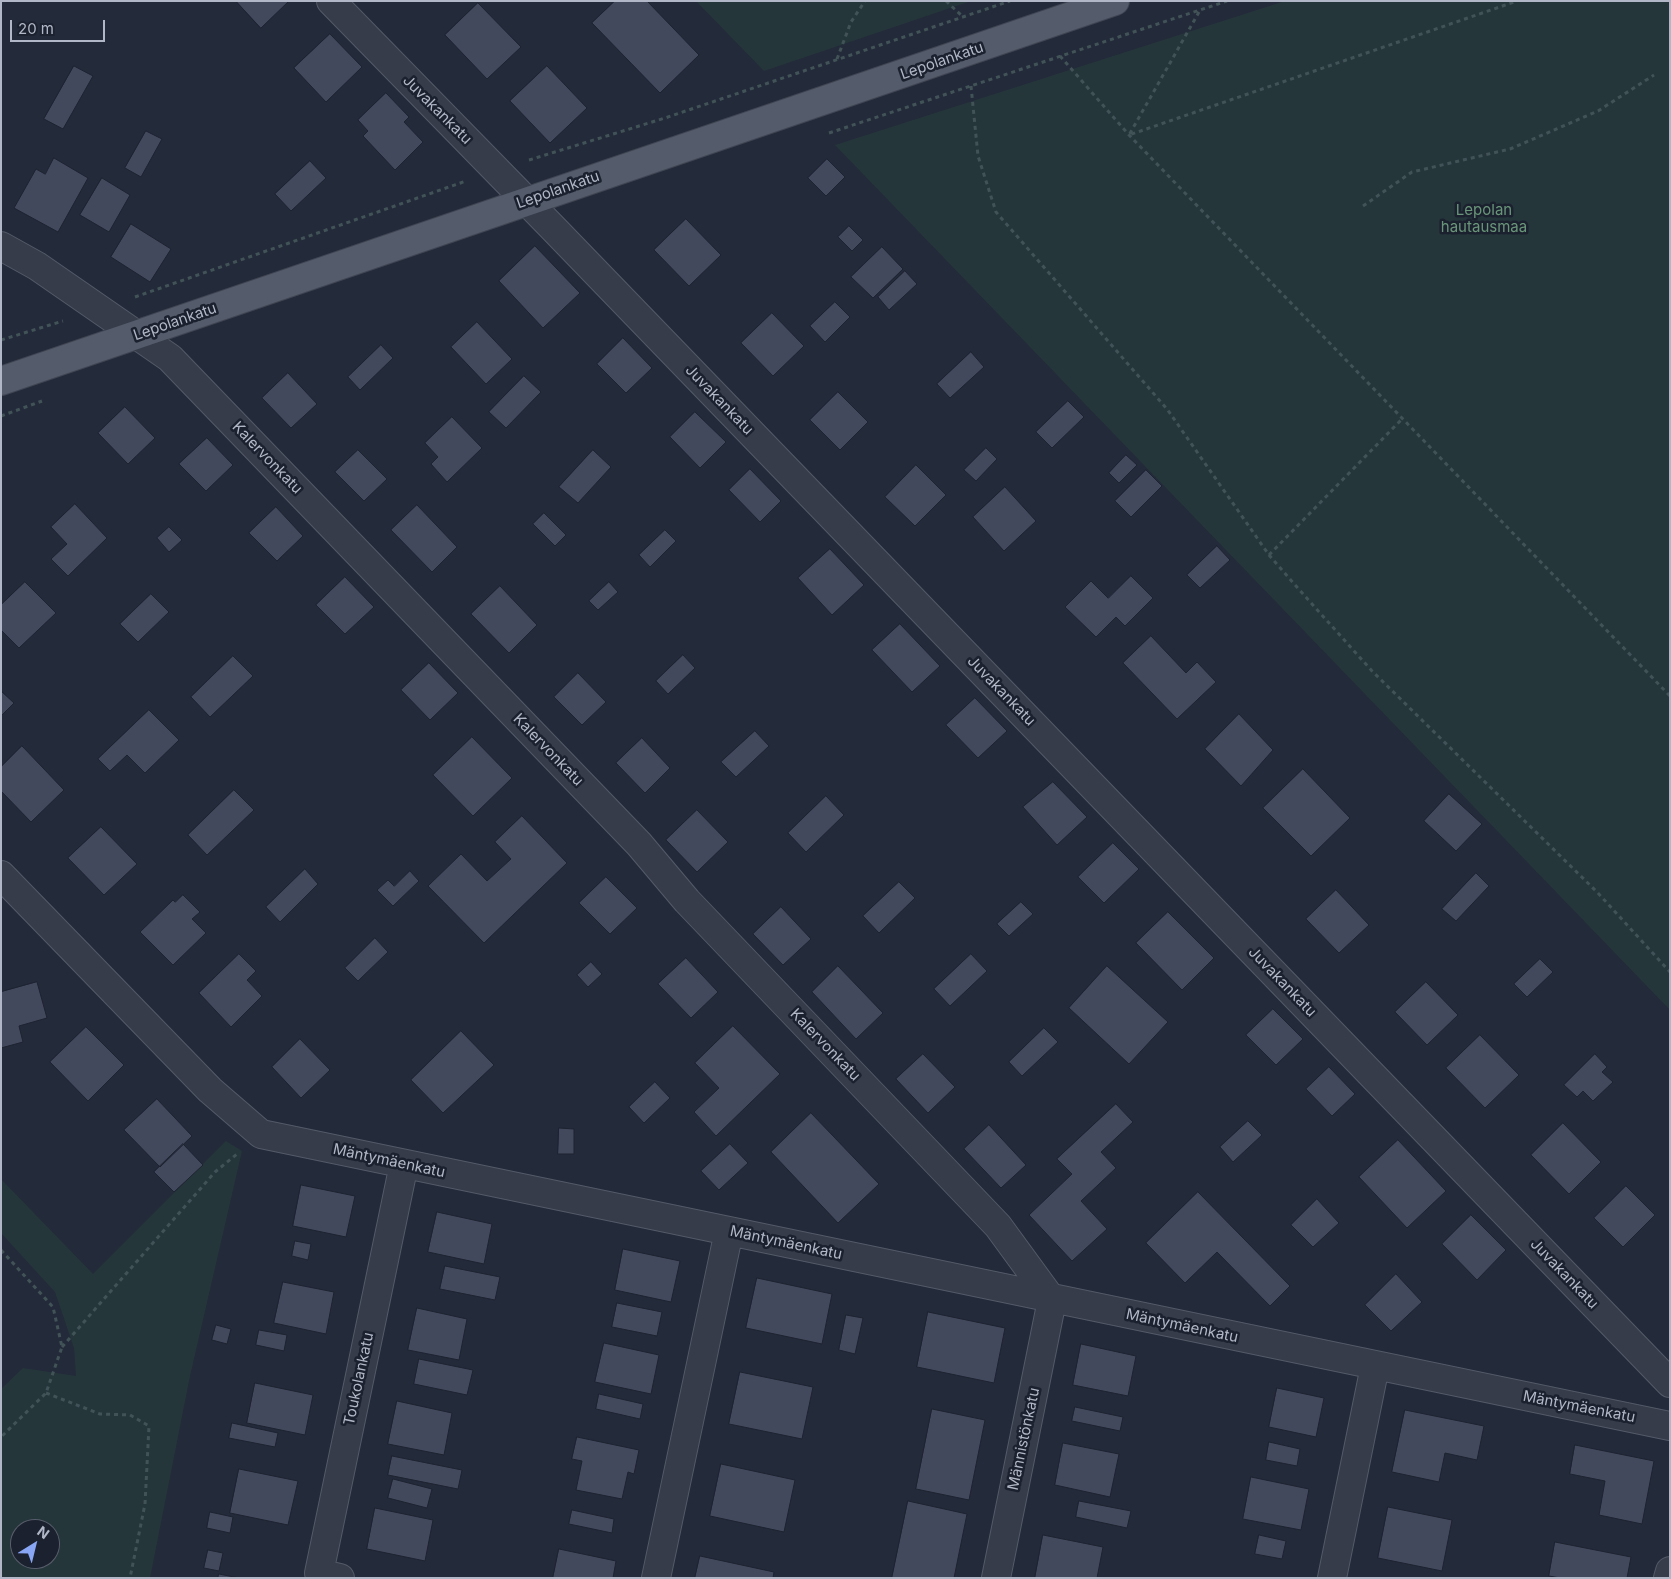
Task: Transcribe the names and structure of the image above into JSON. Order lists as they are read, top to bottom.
{
  "streets": {
    "main road": ["Lepolankatu"],
    "street": [
      "Juvakankatu",
      "Kalervonkatu",
      "Mäntymäenkatu",
      "Toukolankatu",
      "Männistönkatu"
    ]
  },
  "crossings": [
    ["Lepolankatu", "Juvakankatu"],
    ["Lepolankatu", "Kalervonkatu"],
    ["Kalervonkatu", "Mäntymäenkatu"],
    ["Kalervonkatu", "Männistönkatu"],
    ["Mäntymäenkatu", "Toukolankatu"],
    ["Mäntymäenkatu", "Männistönkatu"]
  ],
  "parks": ["Lepolan hautausmaa"],
  "scale_bar": "20 m",
  "north": "top right"
}
